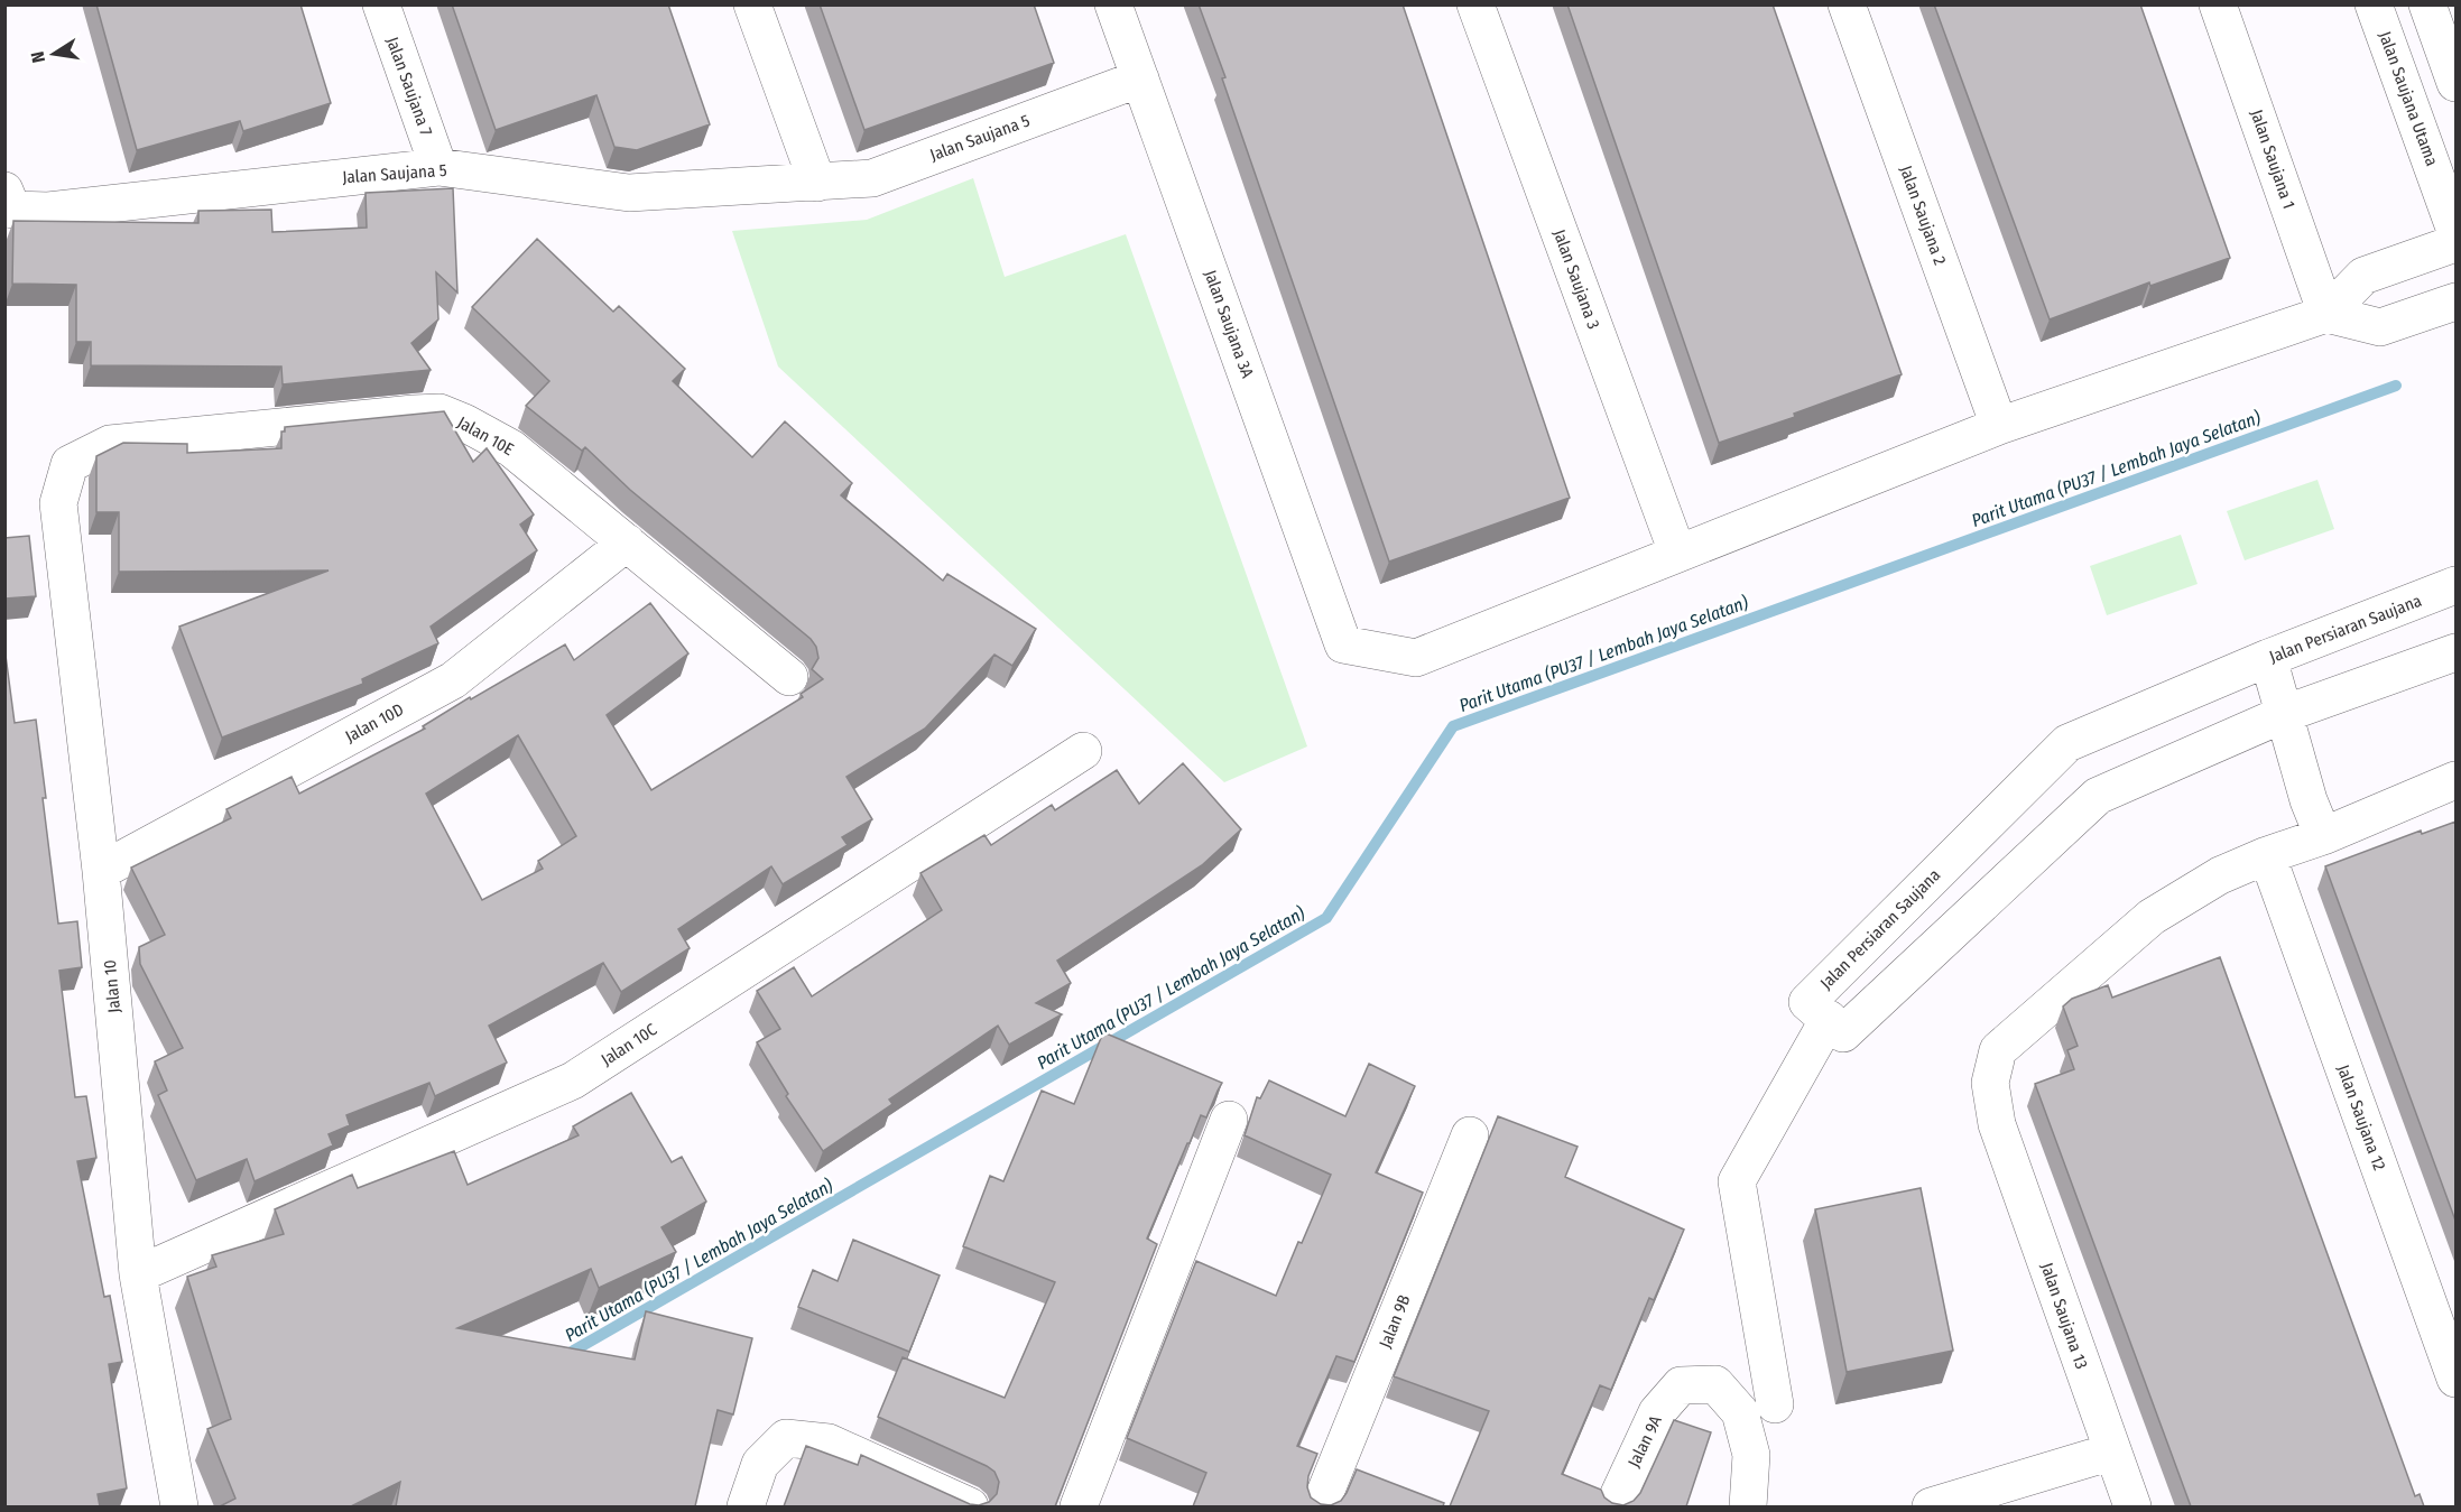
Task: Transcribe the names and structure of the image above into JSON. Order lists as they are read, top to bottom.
{
  "streets": {
    "street": [
      "Jalan Saujana 7",
      "Jalan Saujana Utama",
      "Jalan Saujana 5",
      "Jalan Saujana 1",
      "Jalan Saujana 2",
      "Jalan Saujana 3",
      "Jalan Saujana 3A",
      "Jalan 10E",
      "Jalan Persiaran Saujana",
      "Jalan 10D",
      "Jalan 10",
      "Jalan 10C",
      "Jalan Saujana 12",
      "Jalan Saujana 13",
      "Jalan 9B",
      "Jalan 9A"
    ]
  },
  "crossings": [
    ["Jalan Saujana 7", "Jalan Saujana 5"],
    ["Jalan Saujana 5", "Jalan Saujana 3A"],
    ["Jalan Saujana 3", "Jalan Saujana 3A"],
    ["Jalan 10E", "Jalan 10D"],
    ["Jalan 10E", "Jalan 10"],
    ["Jalan 10D", "Jalan 10"],
    ["Jalan 10", "Jalan 10C"],
    ["Jalan Saujana 12", "Jalan Saujana 13"]
  ],
  "water": ["Parit Utama (PU37 / Lembah Jaya Selatan)"],
  "north": "left"
}
